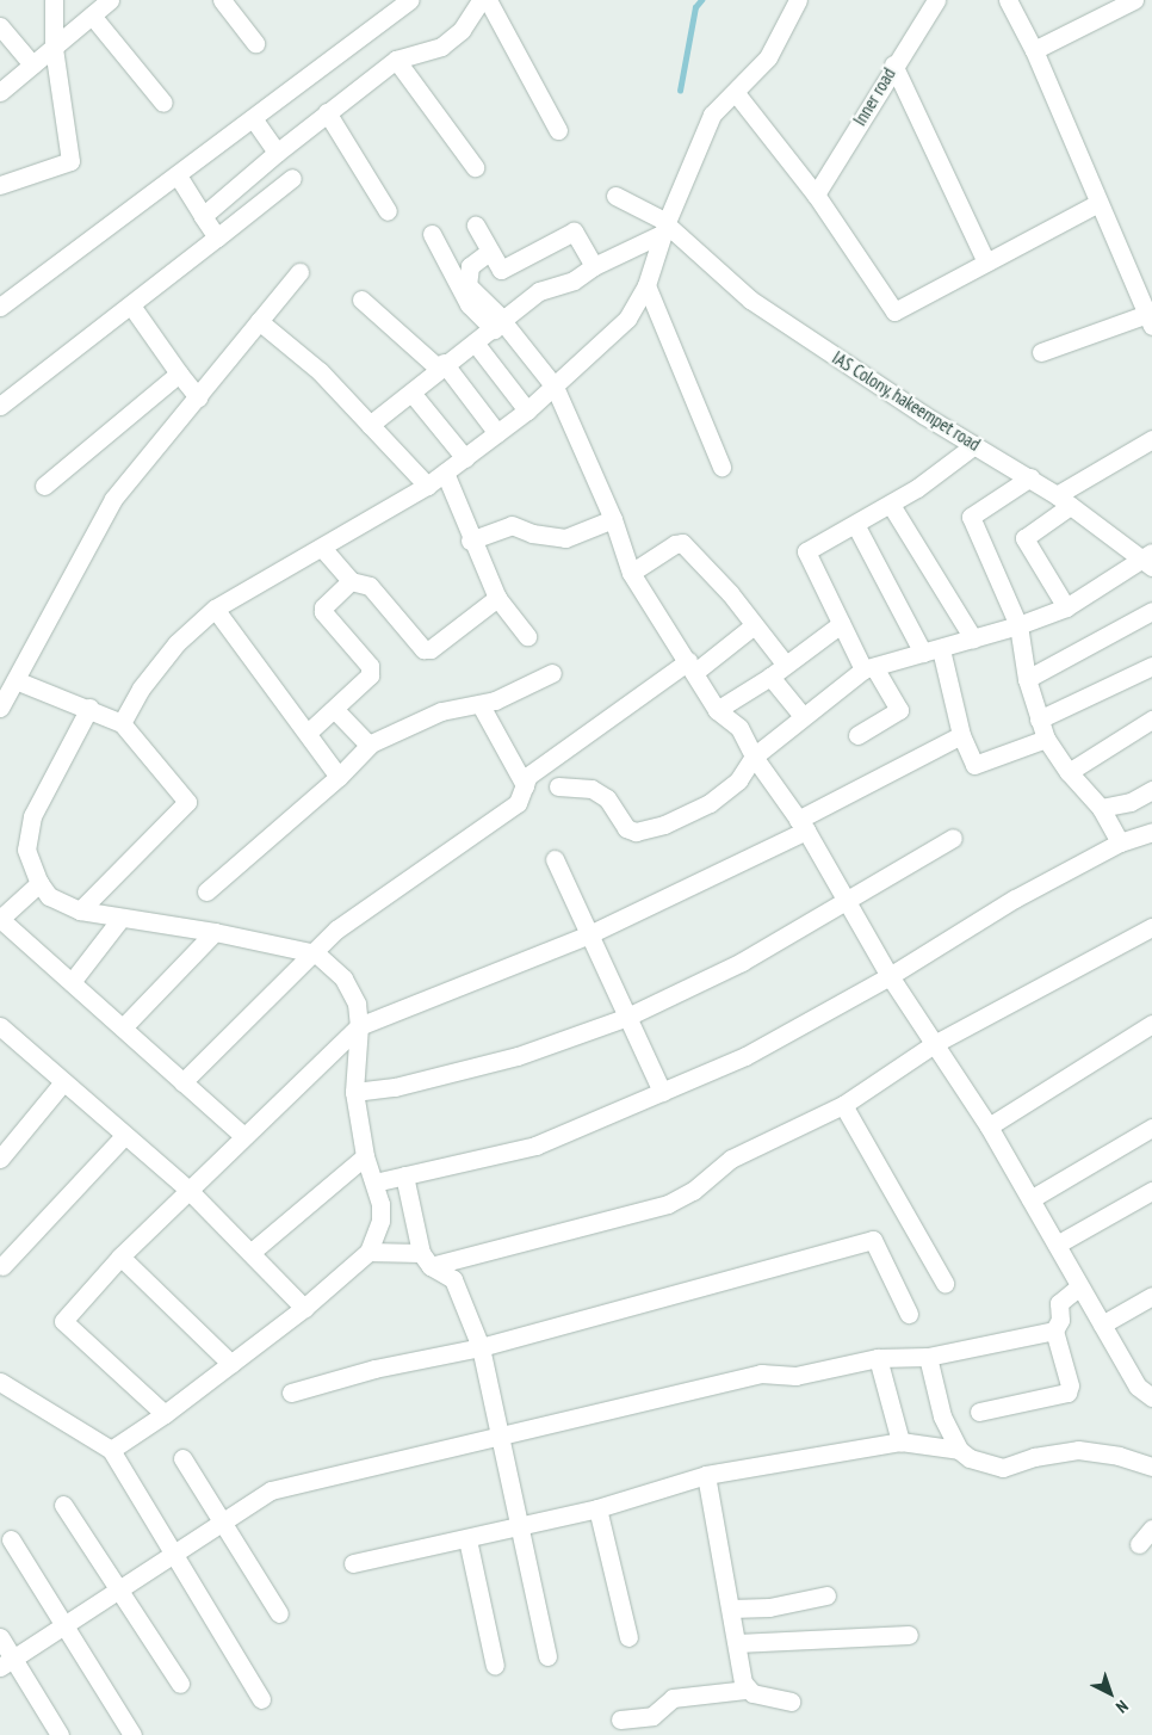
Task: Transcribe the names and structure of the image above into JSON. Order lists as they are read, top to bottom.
{
  "streets": {
    "street": ["Inner road", "IAS Colony, hakeempet road"]
  },
  "north": "bottom right"
}
